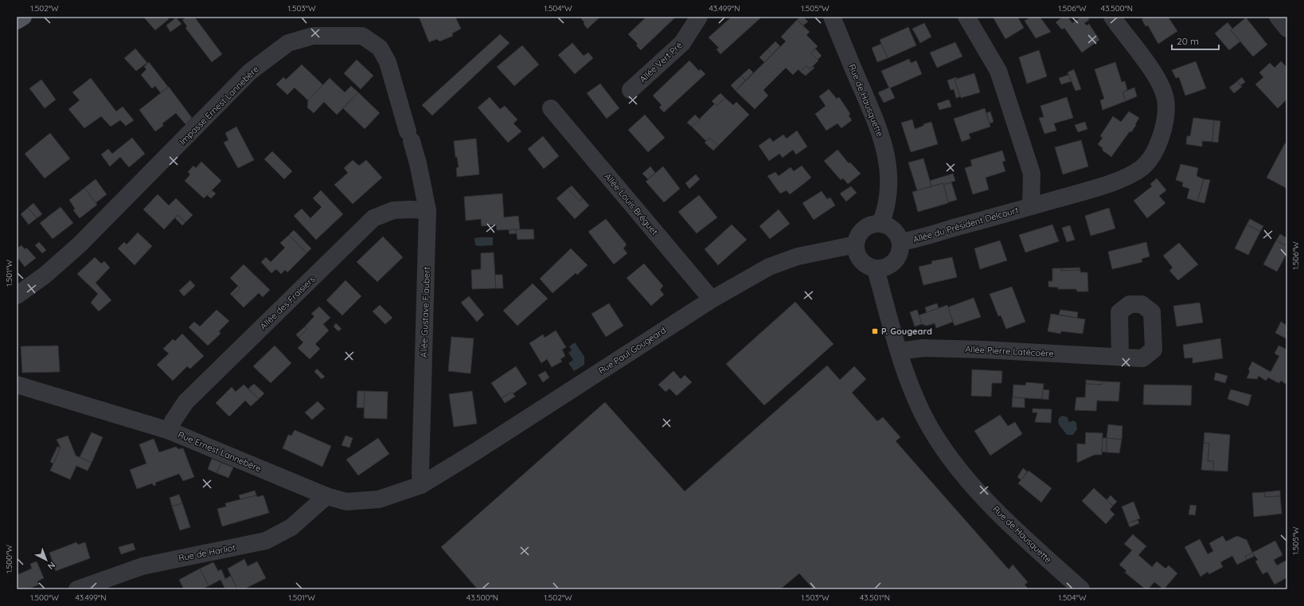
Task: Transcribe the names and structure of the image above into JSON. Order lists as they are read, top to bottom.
{
  "streets": {
    "street": [
      "Allée Vert Pré",
      "Rue de Hausquette",
      "Impasse Ernest Lannebère",
      "Allée Louis Bréguet",
      "Allée du Président Delcourt",
      "Allée des Fraisiers",
      "Allée Gustave Flaubert",
      "Rue Paul Gougeard",
      "Allée Pierre Latécoère",
      "Rue Ernest Lannebère",
      "Rue de Harliot"
    ]
  },
  "crossings": [
    ["Rue de Hausquette", "Allée du Président Delcourt"],
    ["Rue de Hausquette", "Rue Paul Gougeard"],
    ["Rue de Hausquette", "Allée Pierre Latécoère"],
    ["Impasse Ernest Lannebère", "Allée Gustave Flaubert"],
    ["Allée Louis Bréguet", "Rue Paul Gougeard"],
    ["Allée du Président Delcourt", "Rue Paul Gougeard"],
    ["Allée des Fraisiers", "Allée Gustave Flaubert"],
    ["Allée des Fraisiers", "Rue Ernest Lannebère"],
    ["Allée Gustave Flaubert", "Rue Paul Gougeard"],
    ["Allée Gustave Flaubert", "Rue Ernest Lannebère"],
    ["Rue Paul Gougeard", "Rue Ernest Lannebère"],
    ["Rue Ernest Lannebère", "Rue de Harliot"]
  ],
  "places": {
    "transit": ["P. Gougeard"]
  },
  "scale_bar": "20 m",
  "north": "bottom right",
  "coordinates": [
    "1.502°W",
    "1.503°W",
    "1.504°W",
    "43.499°N",
    "1.505°W",
    "1.506°W",
    "43.500°N",
    "1.501°W",
    "1.500°W",
    "43.501°N"
  ]
}
